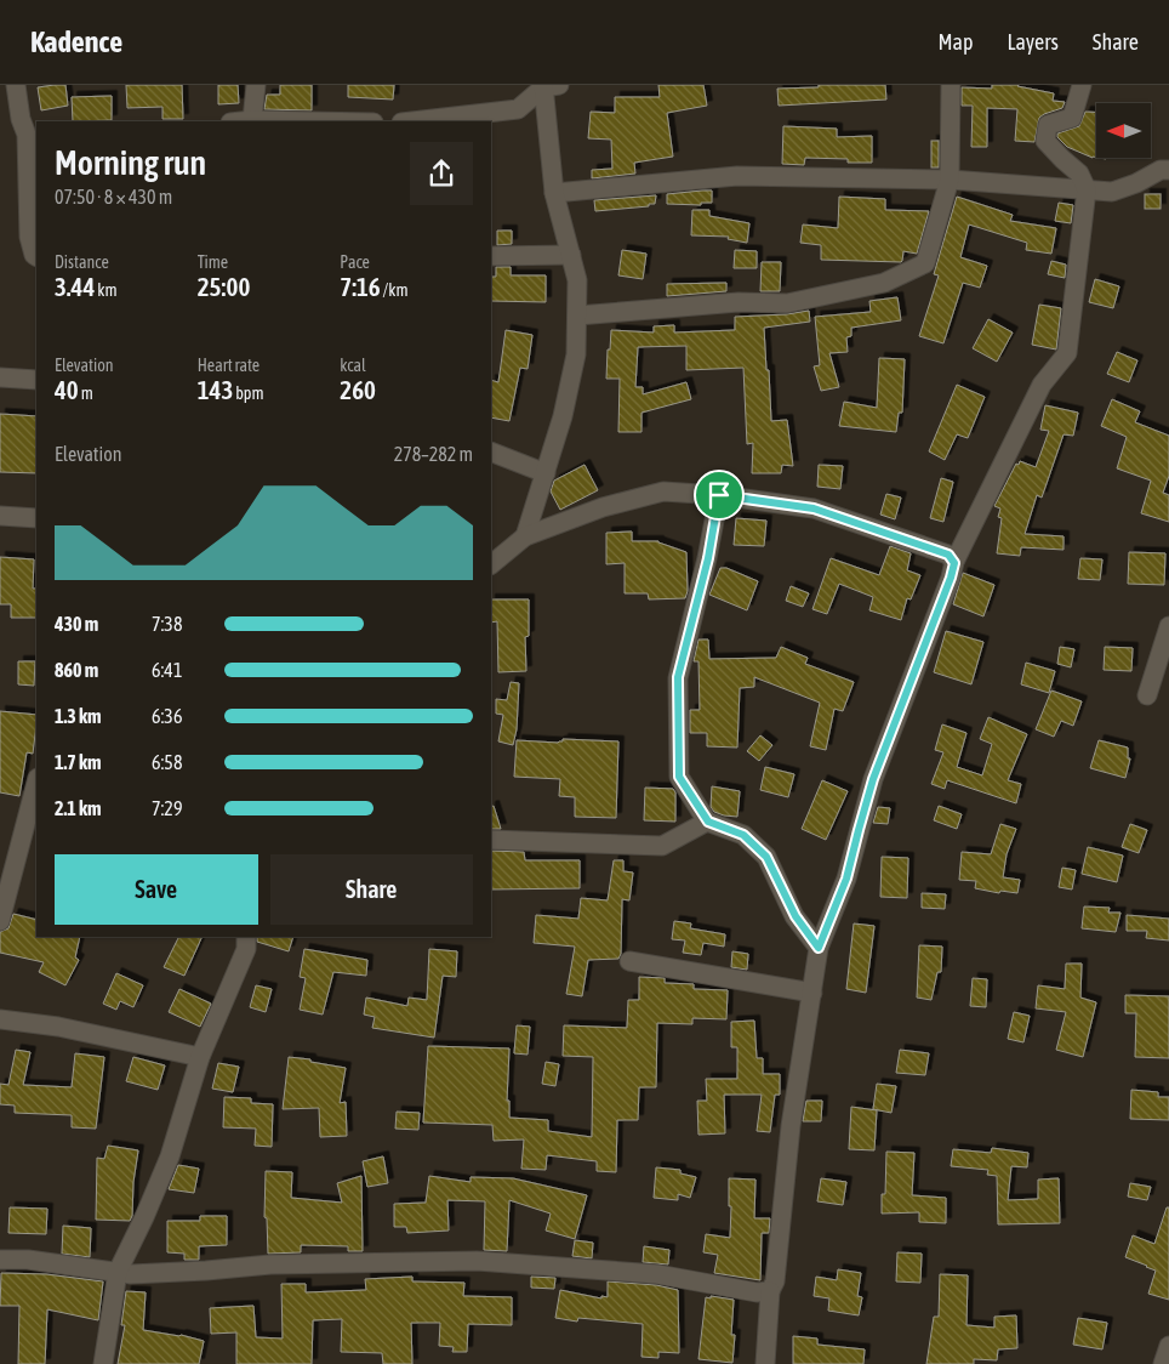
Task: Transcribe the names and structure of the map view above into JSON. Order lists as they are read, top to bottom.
{
  "north": "left",
  "page": {
    "header": "Kadence",
    "nav": ["Map", "Layers", "Share"],
    "heading": ["Morning run", "07:50 · 8 × 430 m"],
    "stats": [
      ["Distance", "3.44 km"],
      ["Time", "25:00"],
      ["Pace", "7:16 /km"],
      ["Elevation", "40 m"],
      ["Heart rate", "143 bpm"],
      ["kcal", "260"]
    ],
    "chart": ["Elevation", "278–282 m"],
    "list": [
      {
        "name": "430 m",
        "note": "7:38"
      },
      {
        "name": "860 m",
        "note": "6:41"
      },
      {
        "name": "1.3 km",
        "note": "6:36"
      },
      {
        "name": "1.7 km",
        "note": "6:58"
      },
      {
        "name": "2.1 km",
        "note": "7:29"
      }
    ],
    "buttons": ["Save", "Share"]
  }
}
